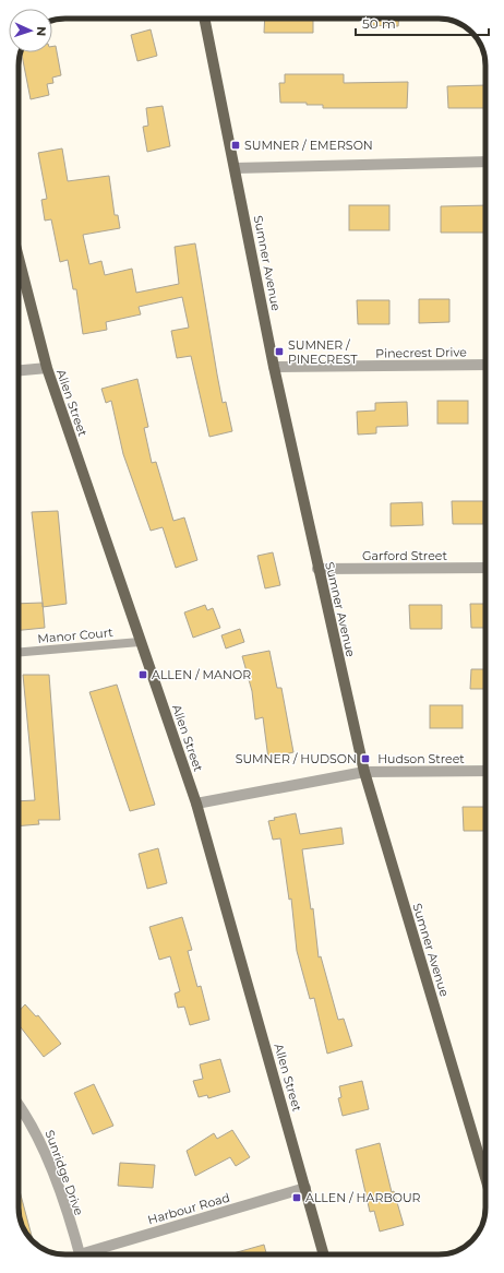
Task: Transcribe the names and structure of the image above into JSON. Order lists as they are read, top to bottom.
{
  "streets": {
    "main road": ["Sumner Avenue", "Allen Street"],
    "street": [
      "Pinecrest Drive",
      "Garford Street",
      "Hudson Street",
      "Sunridge Drive",
      "Harbour Road"
    ],
    "lane": ["Manor Court"]
  },
  "crossings": [
    ["Sumner Avenue", "Pinecrest Drive"],
    ["Sumner Avenue", "Garford Street"],
    ["Sumner Avenue", "Hudson Street"],
    ["Allen Street", "Manor Court"],
    ["Allen Street", "Hudson Street"],
    ["Allen Street", "Harbour Road"]
  ],
  "places": {
    "transit": [
      "SUMNER / EMERSON",
      "SUMNER / PINECREST",
      "ALLEN / MANOR",
      "SUMNER / HUDSON",
      "ALLEN / HARBOUR"
    ]
  },
  "scale_bar": "50 m",
  "north": "right"
}
